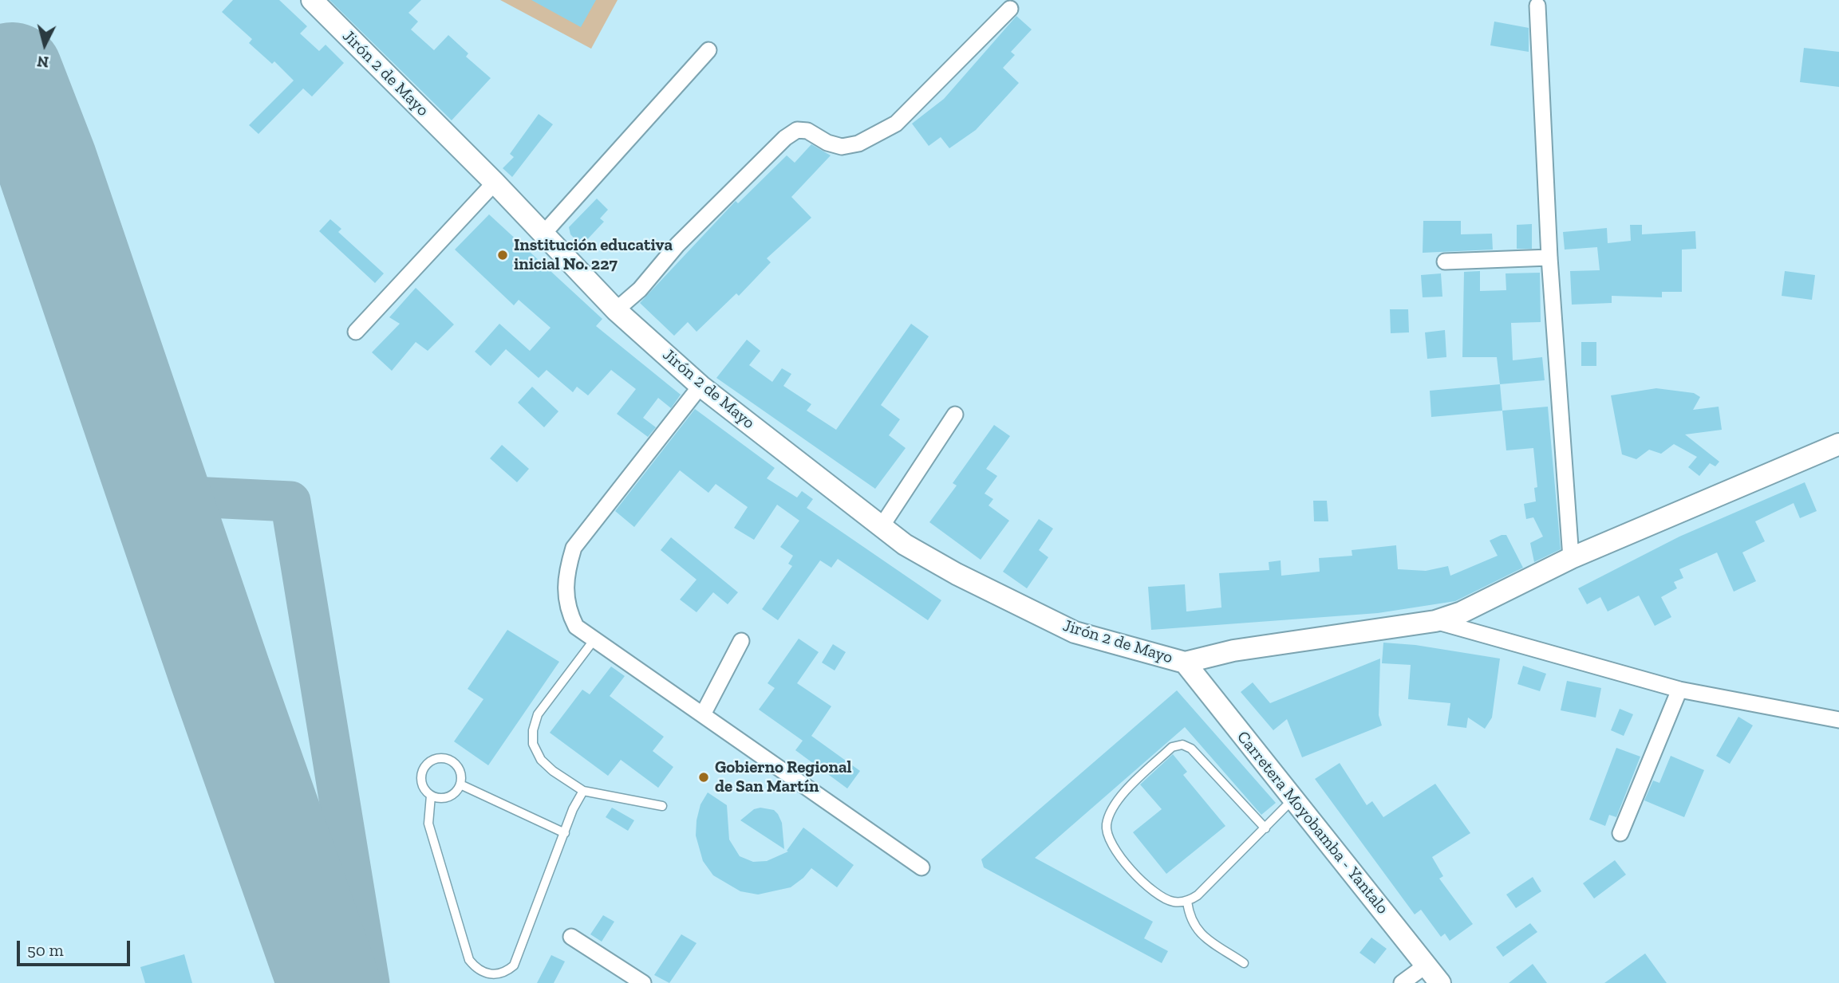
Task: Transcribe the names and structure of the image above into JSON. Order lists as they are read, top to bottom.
{
  "streets": {
    "main road": ["Jirón 2 de Mayo", "Carretera Moyobamba - Yantalo"]
  },
  "crossings": [
    ["Jirón 2 de Mayo", "Carretera Moyobamba - Yantalo"]
  ],
  "places": ["Institución educativa inicial No. 227", "Gobierno Regional de San Martín"],
  "scale_bar": "50 m",
  "north": "bottom"
}
